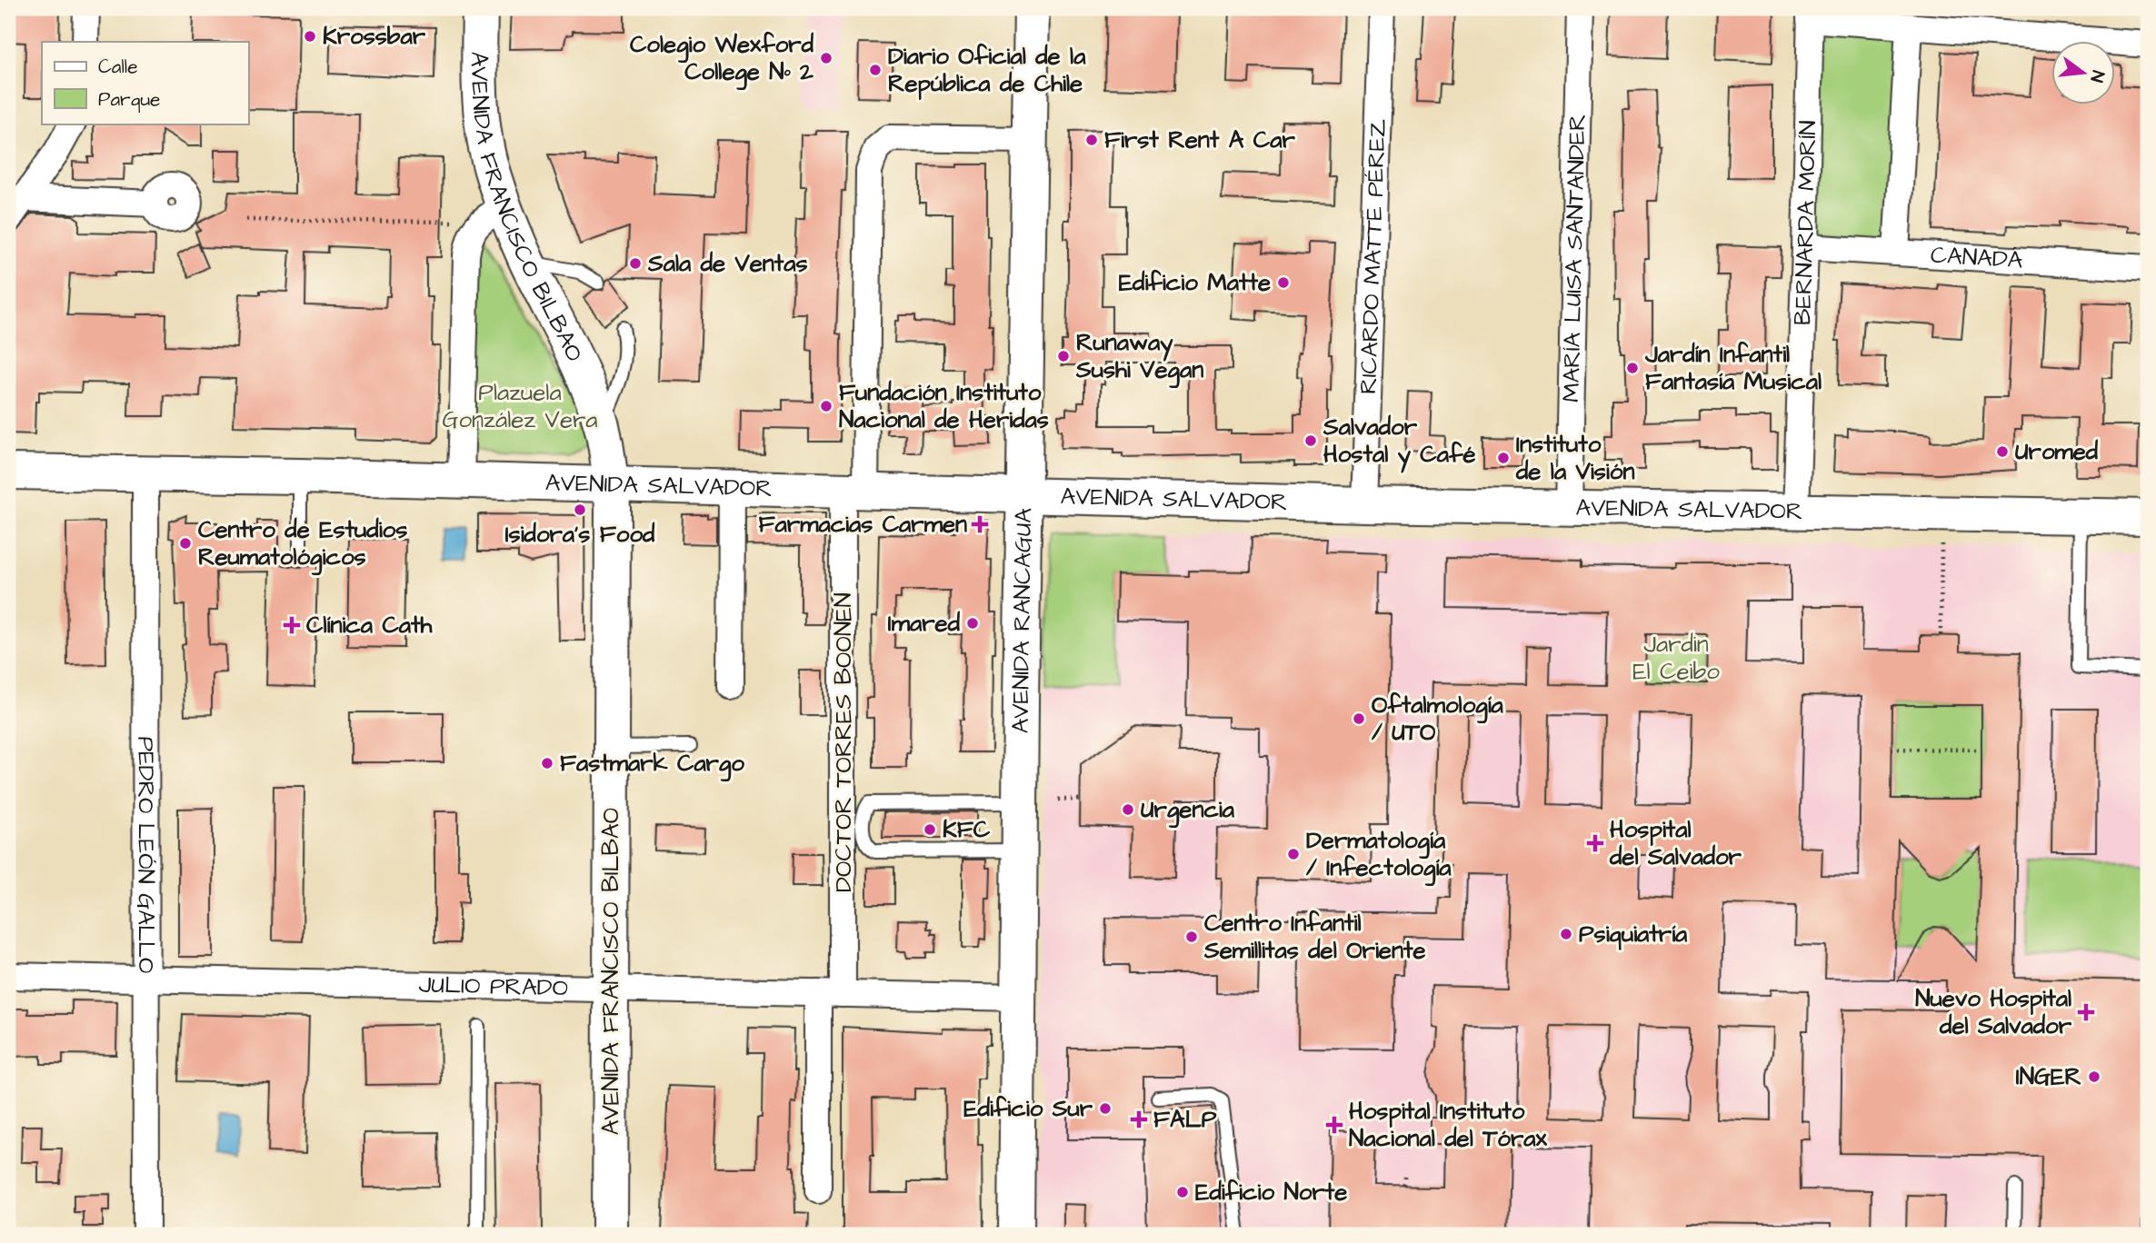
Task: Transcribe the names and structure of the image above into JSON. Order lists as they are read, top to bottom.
{
  "streets": {
    "main road": ["AVENIDA FRANCISCO BILBAO", "AVENIDA SALVADOR", "AVENIDA RANCAGUA"],
    "street": [
      "BERNARDA MORÍN",
      "RICARDO MATTE PÉREZ",
      "CANADÁ",
      "MARÍA LUISA SANTANDER",
      "DOCTOR TORRES BOONEN",
      "PEDRO LEÓN GALLO",
      "JULIO PRADO"
    ]
  },
  "crossings": [
    ["AVENIDA FRANCISCO BILBAO", "AVENIDA SALVADOR"],
    ["AVENIDA FRANCISCO BILBAO", "JULIO PRADO"],
    ["BERNARDA MORÍN", "CANADÁ"],
    ["BERNARDA MORÍN", "AVENIDA SALVADOR"],
    ["RICARDO MATTE PÉREZ", "AVENIDA SALVADOR"],
    ["MARÍA LUISA SANTANDER", "AVENIDA SALVADOR"],
    ["AVENIDA SALVADOR", "AVENIDA RANCAGUA"],
    ["AVENIDA SALVADOR", "DOCTOR TORRES BOONEN"],
    ["AVENIDA SALVADOR", "PEDRO LEÓN GALLO"],
    ["AVENIDA RANCAGUA", "DOCTOR TORRES BOONEN"],
    ["AVENIDA RANCAGUA", "JULIO PRADO"],
    ["DOCTOR TORRES BOONEN", "JULIO PRADO"],
    ["PEDRO LEÓN GALLO", "JULIO PRADO"]
  ],
  "parks": ["Plazuela González Vera", "Jardin El Ceibo"],
  "places": {
    "other": [
      "Krossbar",
      "Colegio Wexford College Nº 2",
      "Diario Oficial de la República de Chile",
      "First Rent A Car",
      "Sala de Ventas",
      "Edificio Matte",
      "Runaway Sushi Vegan",
      "Jardín Infantil Fantasía Musical",
      "Fundación Instituto Nacional de Heridas",
      "Salvador Hostal y Café",
      "Uromed",
      "Instituto de la Visión",
      "Isidora's Food",
      "Centro de Estudios Reumatológicos",
      "Imared",
      "Oftalmología / UTO",
      "Fastmark Cargo",
      "Urgencia",
      "KFC",
      "Dermatología / Infectología",
      "Psiquiatría",
      "Centro Infantil Semillitas del Oriente",
      "INGER",
      "Edificio Sur",
      "Edificio Norte"
    ],
    "health": [
      "Farmacias Carmen",
      "Clínica Cath",
      "Hospital del Salvador",
      "Nuevo Hospital del Salvador",
      "FALP",
      "Hospital Instituto Nacional del Tórax"
    ]
  },
  "legend": ["Calle", "Parque"],
  "north": "right"
}
